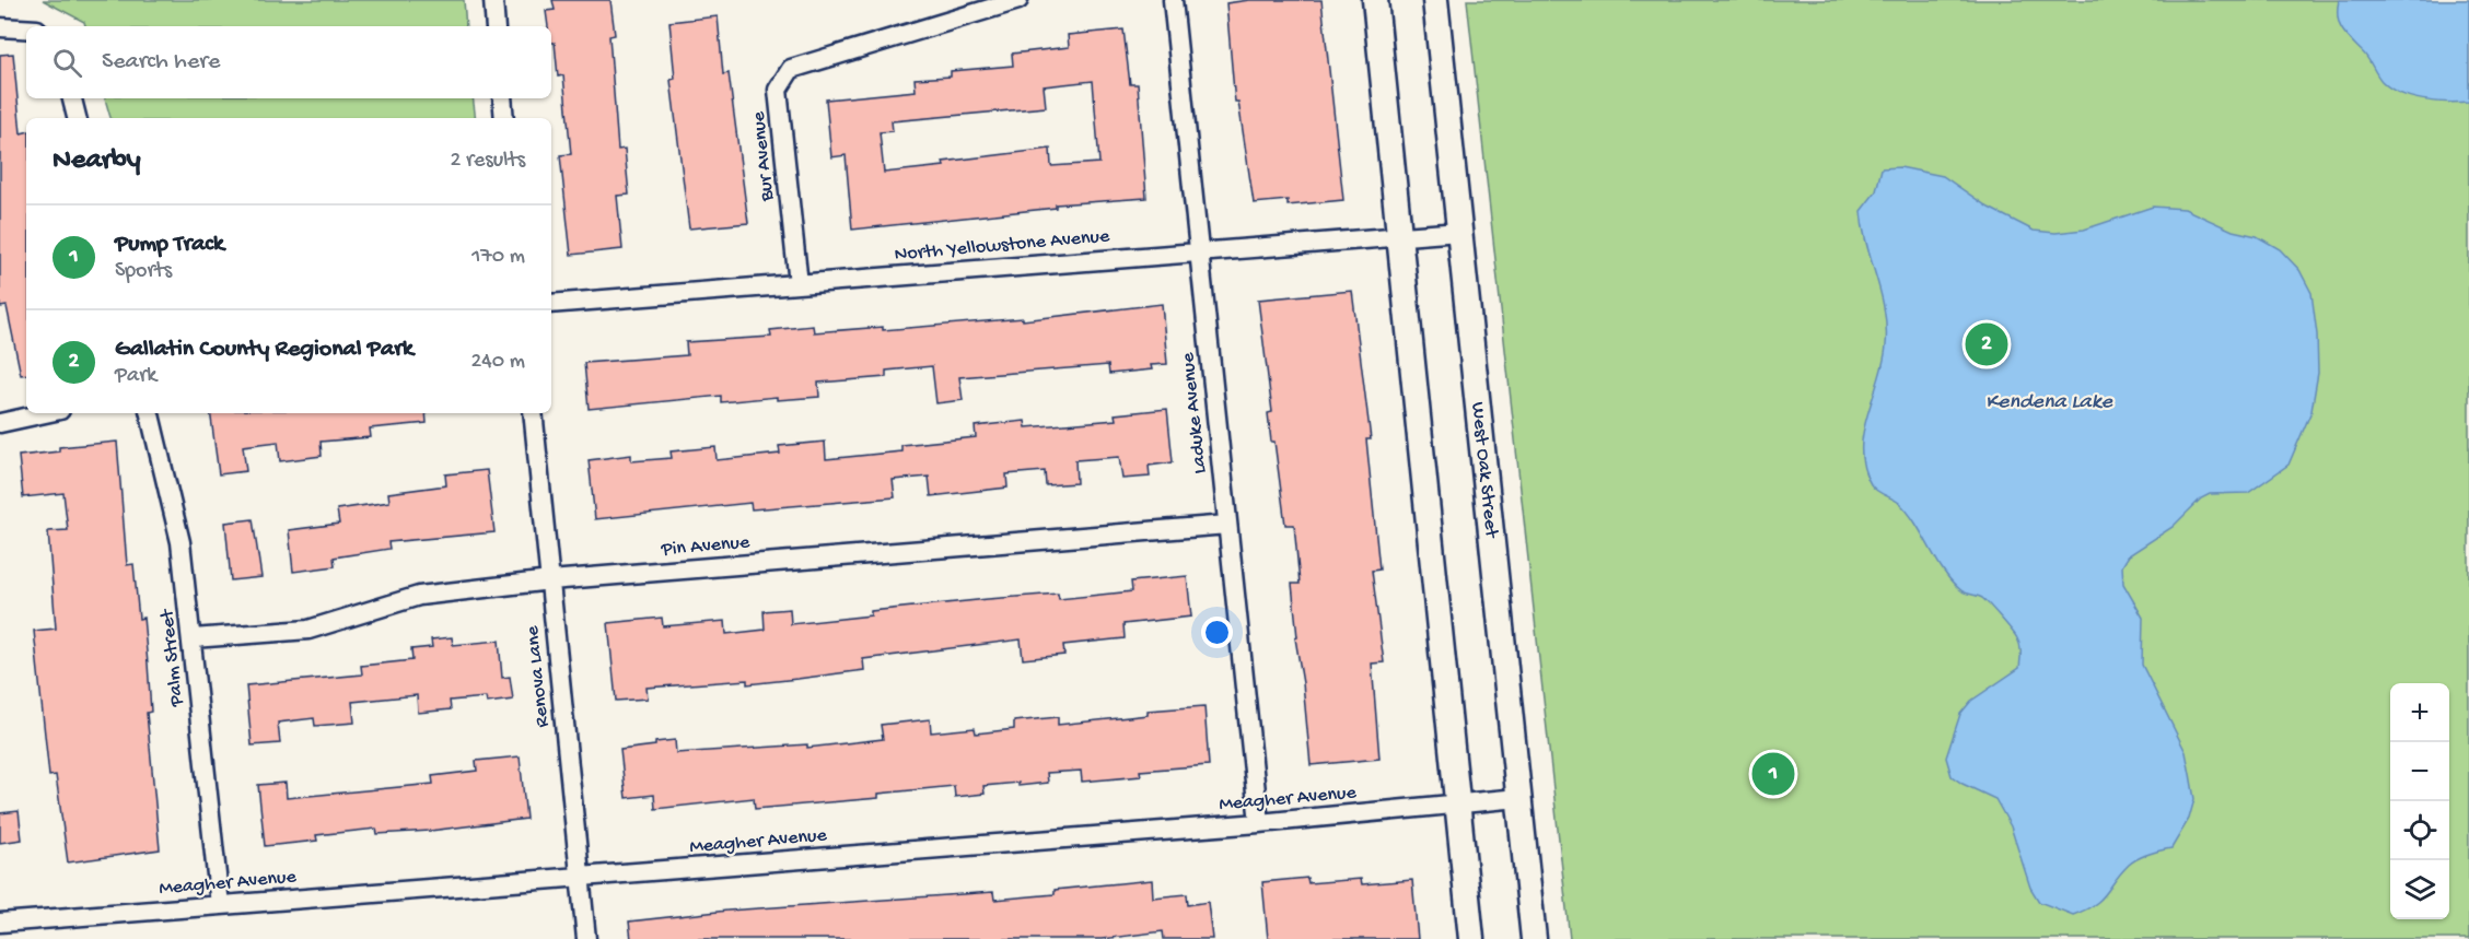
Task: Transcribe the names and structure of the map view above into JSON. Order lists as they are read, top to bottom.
{
  "streets": {
    "main road": ["West Oak Street"],
    "street": [
      "Bur Avenue",
      "North Yellowstone Avenue",
      "Laduke Avenue",
      "Pin Avenue",
      "Palm Street",
      "Renova Lane",
      "Meagher Avenue"
    ]
  },
  "crossings": [
    ["Bur Avenue", "North Yellowstone Avenue"],
    ["North Yellowstone Avenue", "Laduke Avenue"],
    ["North Yellowstone Avenue", "West Oak Street"],
    ["Laduke Avenue", "Pin Avenue"],
    ["Laduke Avenue", "Meagher Avenue"],
    ["West Oak Street", "Meagher Avenue"],
    ["Pin Avenue", "Palm Street"],
    ["Pin Avenue", "Renova Lane"],
    ["Palm Street", "Meagher Avenue"],
    ["Renova Lane", "Meagher Avenue"]
  ],
  "water": ["Kendena Lake"],
  "page": {
    "search": "Search here",
    "heading": ["Nearby", "2 results"],
    "list": [
      {
        "mark": "1",
        "name": "Pump Track",
        "note": "Sports",
        "value": "170 m"
      },
      {
        "mark": "2",
        "name": "Gallatin County Regional Park",
        "note": "Park",
        "value": "240 m"
      }
    ],
    "pins": ["2", "1"],
    "map_buttons": ["+", "−"]
  }
}
